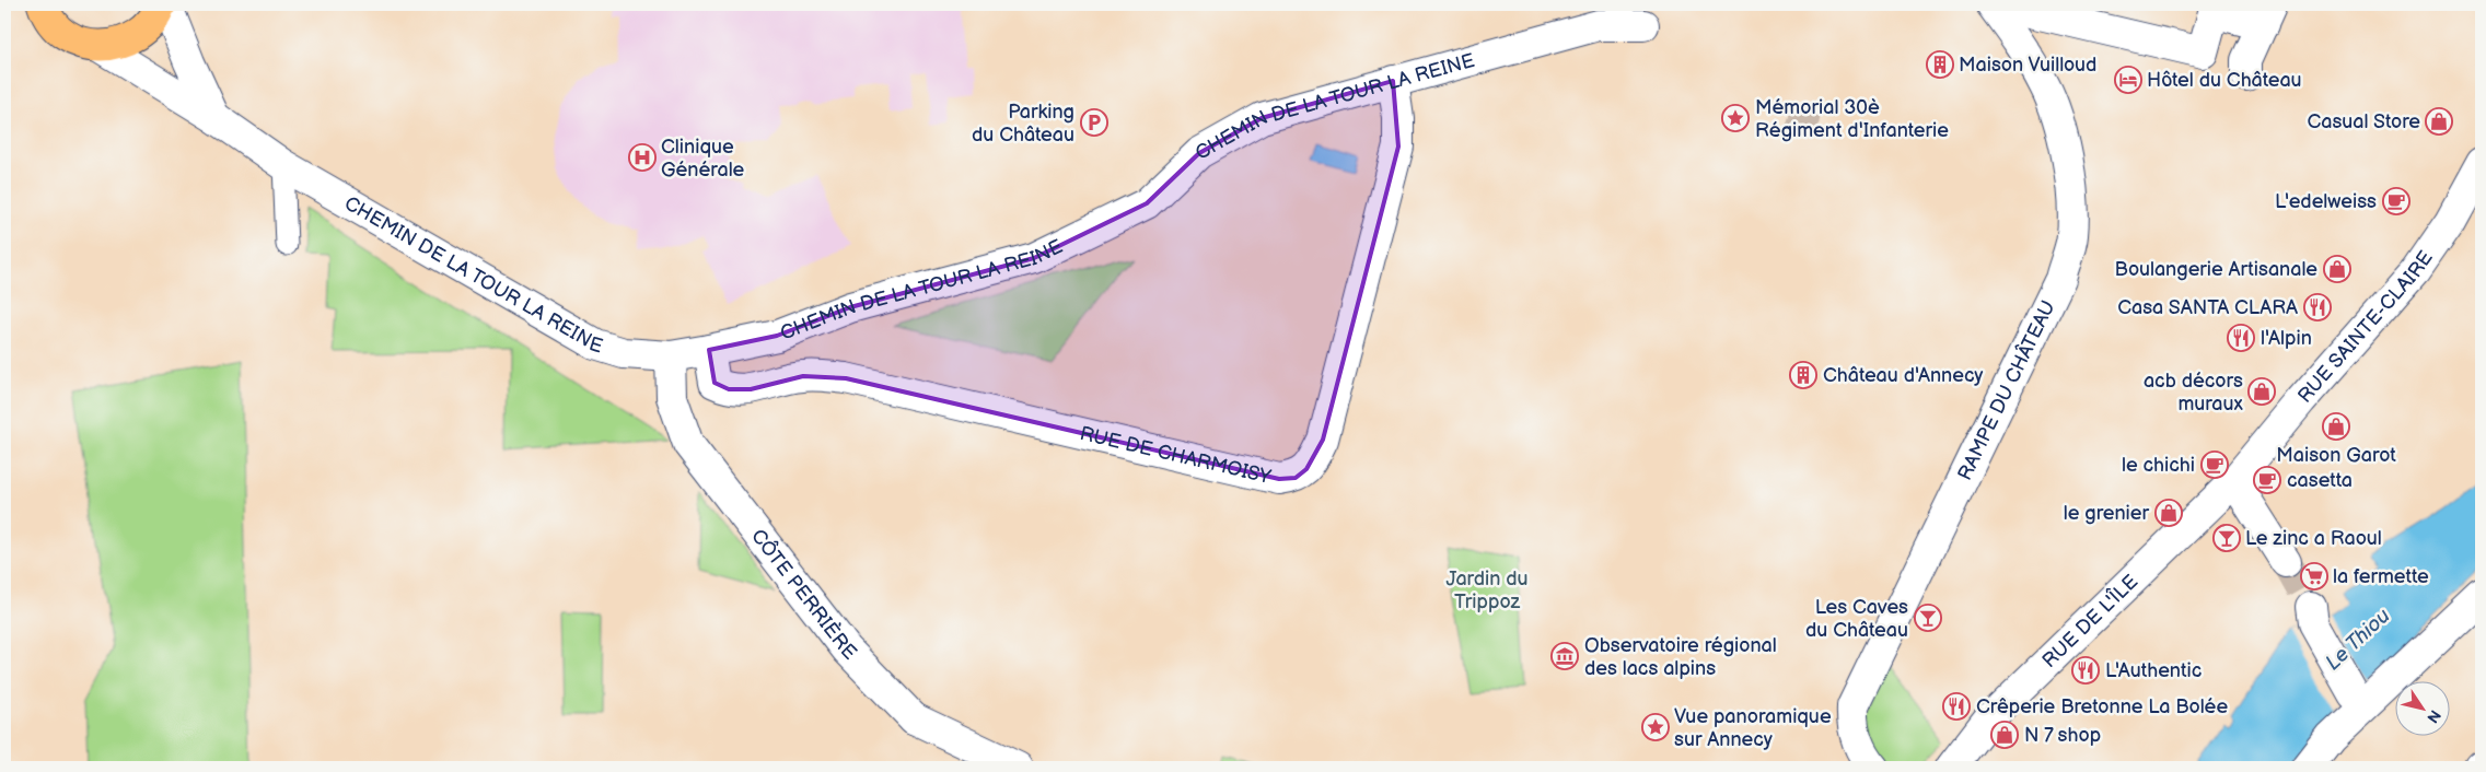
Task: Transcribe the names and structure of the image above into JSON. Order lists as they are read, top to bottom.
{
  "streets": {
    "street": [
      "CHEMIN DE LA TOUR LA REINE",
      "RUE SAINTE-CLAIRE",
      "RAMPE DU CHÂTEAU",
      "RUE DE CHARMOISY",
      "CÔTE PERRIÈRE",
      "RUE DE L'ÎLE"
    ]
  },
  "crossings": [
    ["CHEMIN DE LA TOUR LA REINE", "RUE DE CHARMOISY"],
    ["CHEMIN DE LA TOUR LA REINE", "CÔTE PERRIÈRE"],
    ["RUE SAINTE-CLAIRE", "RUE DE L'ÎLE"]
  ],
  "water": ["Le Thiou"],
  "parks": ["Jardin du Trippoz"],
  "places": {
    "building": ["Maison Vuilloud", "Château d'Annecy"],
    "hotel": ["Hôtel du Château"],
    "place": ["Mémorial 30è Régiment d'Infanterie", "Vue panoramique sur Annecy"],
    "shop": [
      "Casual Store",
      "Boulangerie Artisanale",
      "acb décors muraux",
      "Maison Garot",
      "le grenier",
      "N 7 shop"
    ],
    "parking": ["Parking du Château"],
    "hospital": ["Clinique Générale"],
    "cafe": ["L'edelweiss", "le chichi", "casetta"],
    "restaurant": [
      "Casa SANTA CLARA",
      "l'Alpin",
      "L'Authentic",
      "Crêperie Bretonne La Bolée"
    ],
    "bar": ["Le zinc a Raoul", "Les Caves du Château"],
    "supermarket": ["la fermette"],
    "museum": ["Observatoire régional des lacs alpins"]
  },
  "north": "bottom right"
}
